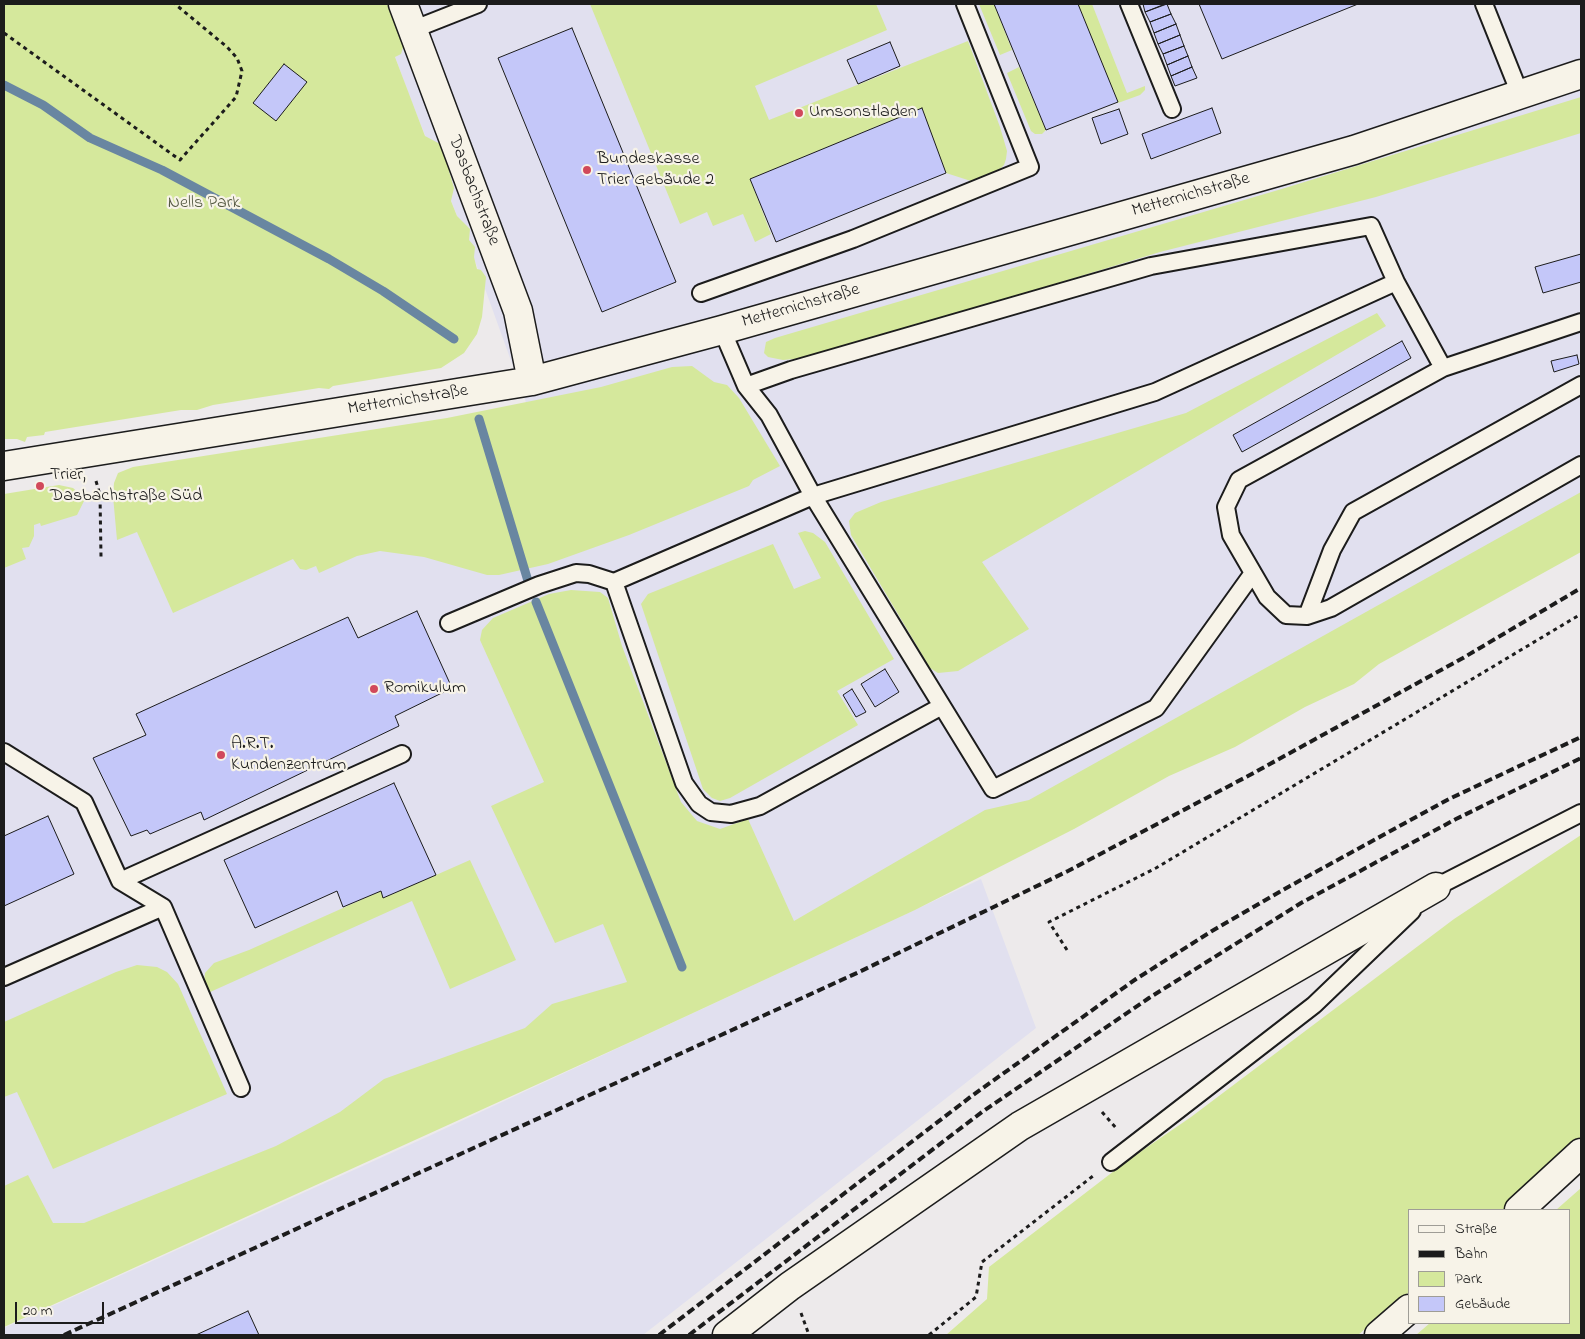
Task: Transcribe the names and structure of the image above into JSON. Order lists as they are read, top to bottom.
{
  "streets": {
    "street": ["Dasbachstraße", "Metternichstraße"]
  },
  "crossings": [
    ["Dasbachstraße", "Metternichstraße"]
  ],
  "parks": ["Nells Park"],
  "places": [
    "Umsonstladen",
    "Bundeskasse Trier Gebäude 2",
    "Trier, Dasbachstraße Süd",
    "Romikulum",
    "A.R.T. Kundenzentrum"
  ],
  "legend": [
    "Straße",
    "Bahn",
    "Park",
    "Gebäude"
  ],
  "scale_bar": "20 m"
}
